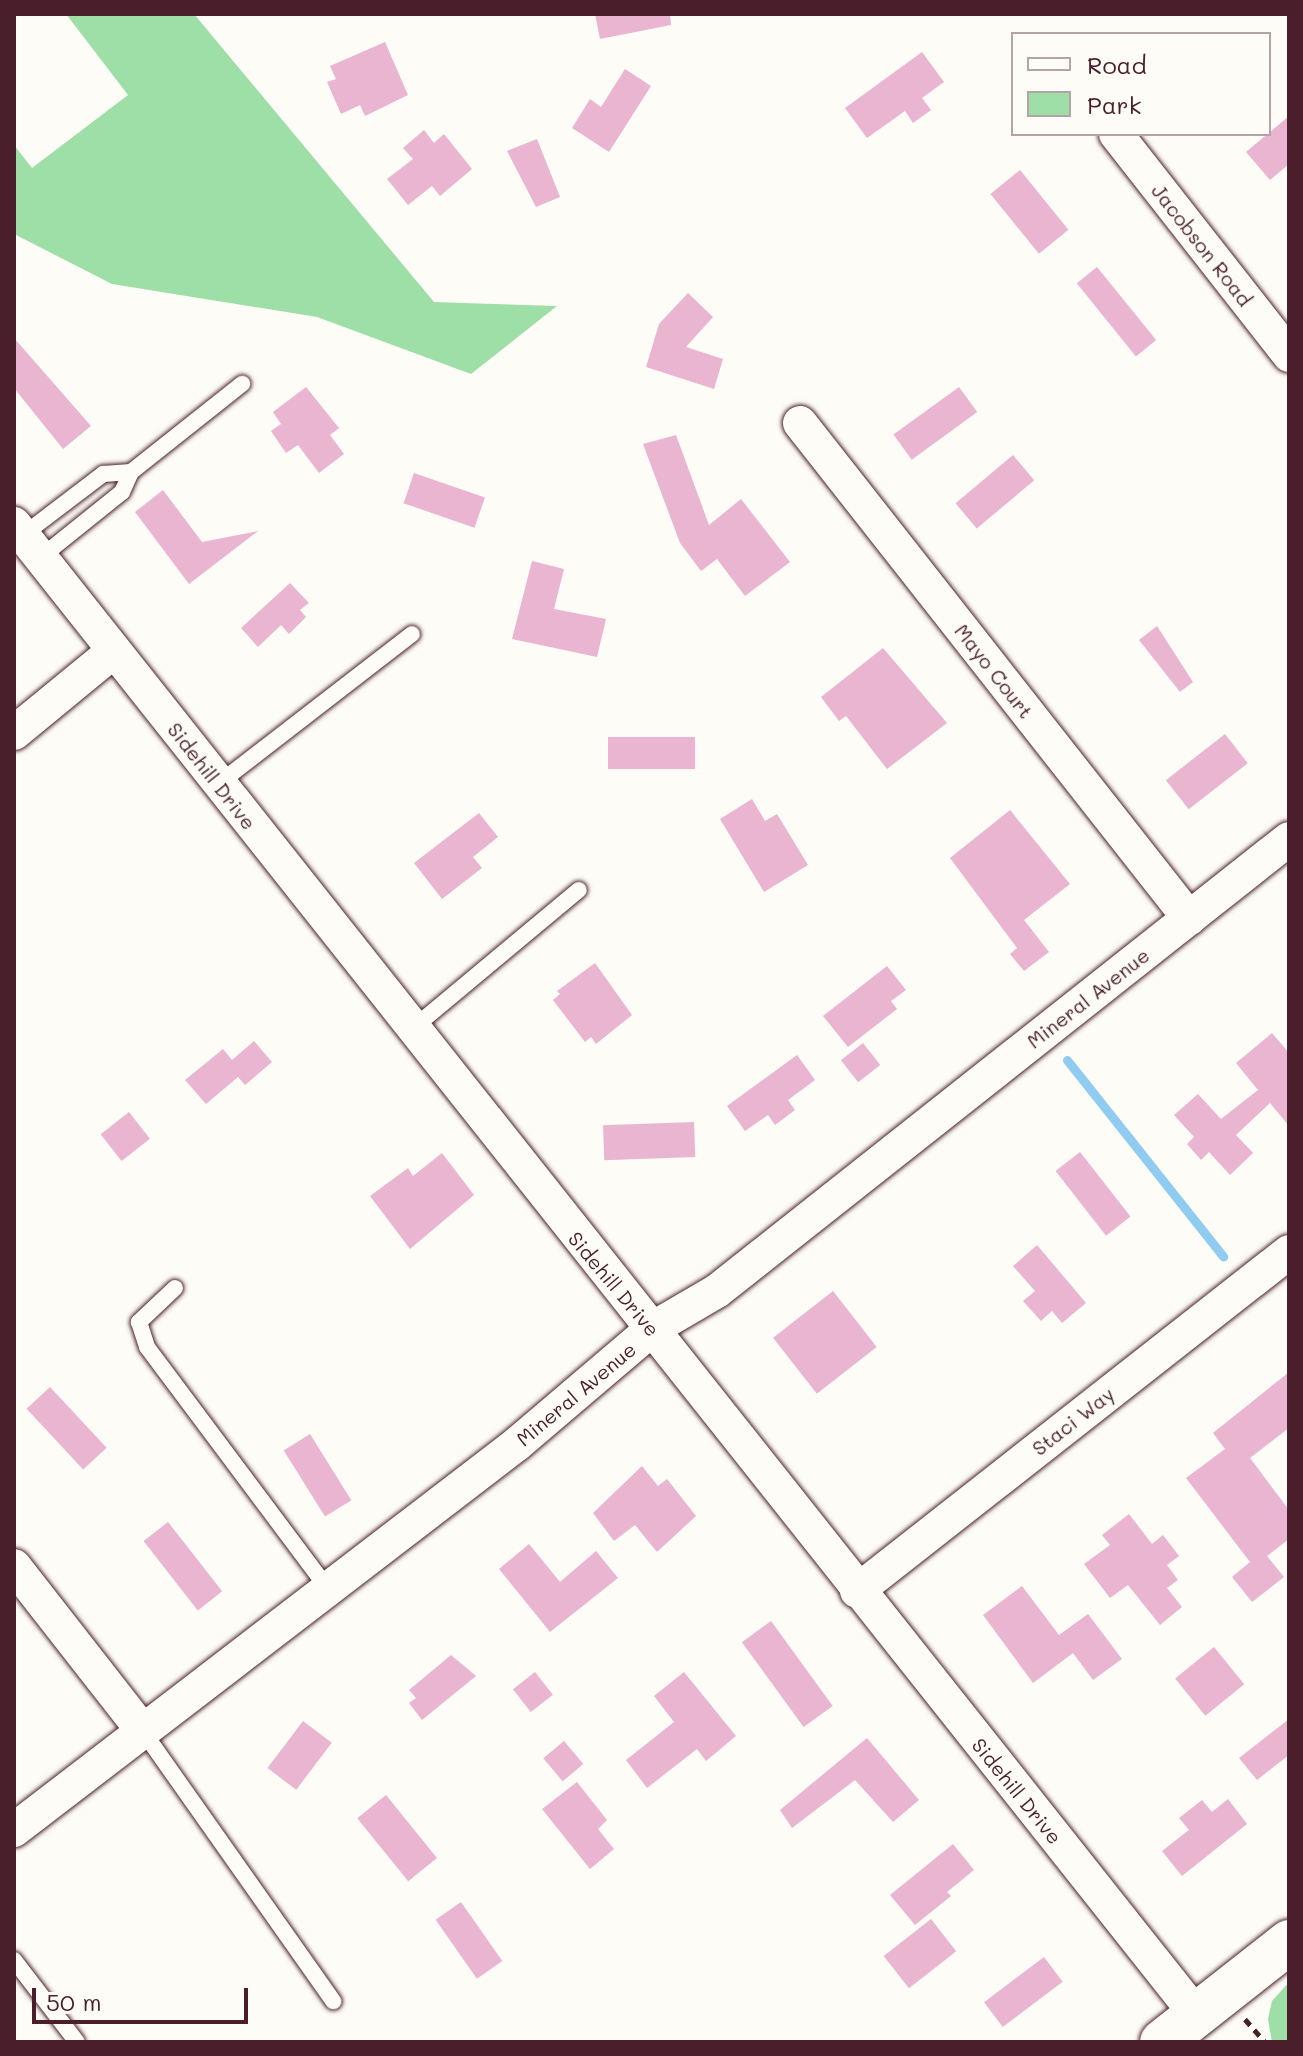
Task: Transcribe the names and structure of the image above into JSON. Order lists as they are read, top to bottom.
{
  "streets": {
    "street": [
      "Jacobson Road",
      "Mayo Court",
      "Sidehill Drive",
      "Mineral Avenue",
      "Staci Way"
    ]
  },
  "crossings": [
    ["Mayo Court", "Mineral Avenue"],
    ["Sidehill Drive", "Mineral Avenue"],
    ["Sidehill Drive", "Staci Way"]
  ],
  "legend": ["Road", "Park"],
  "scale_bar": "50 m"
}
